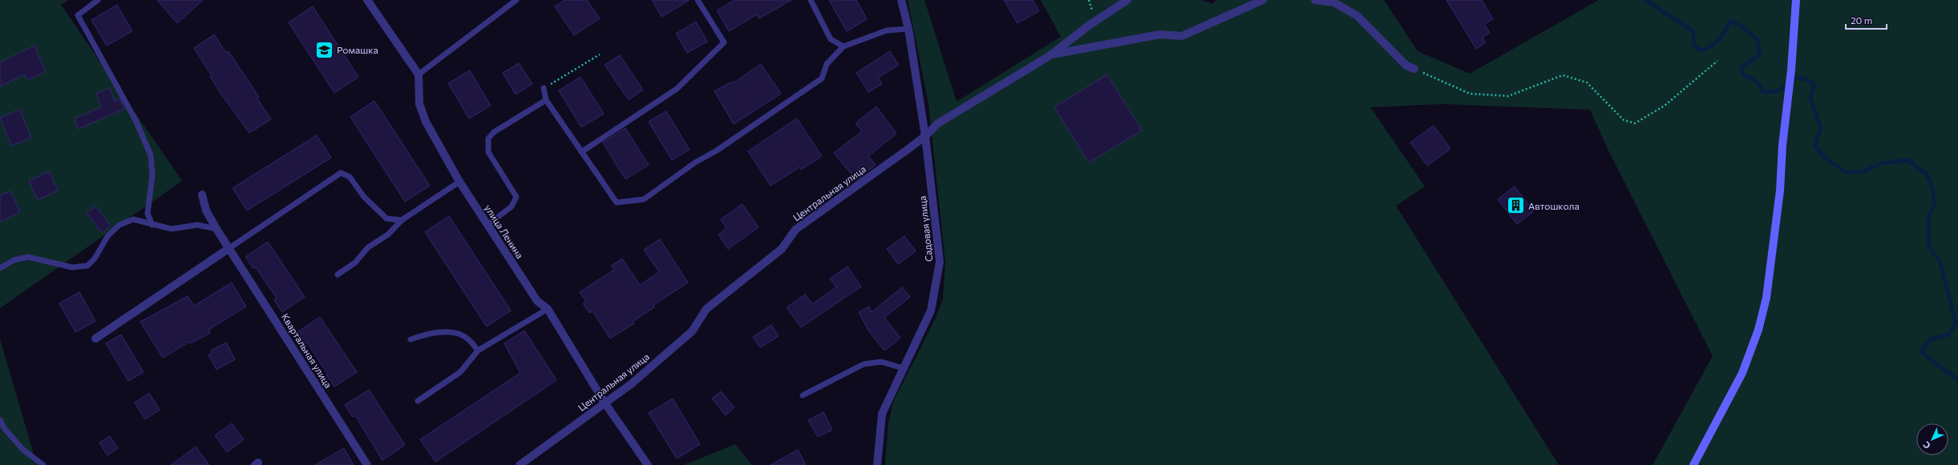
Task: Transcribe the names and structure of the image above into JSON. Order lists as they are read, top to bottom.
{
  "streets": {
    "street": [
      "Центральная улица",
      "Садовая улица",
      "улица Ленина",
      "Квартальная улица"
    ]
  },
  "crossings": [
    ["Центральная улица", "Садовая улица"],
    ["Центральная улица", "улица Ленина"]
  ],
  "places": {
    "school or university": ["Ромашка"],
    "building": ["Автошкола"]
  },
  "scale_bar": "20 m",
  "north": "bottom left"
}
